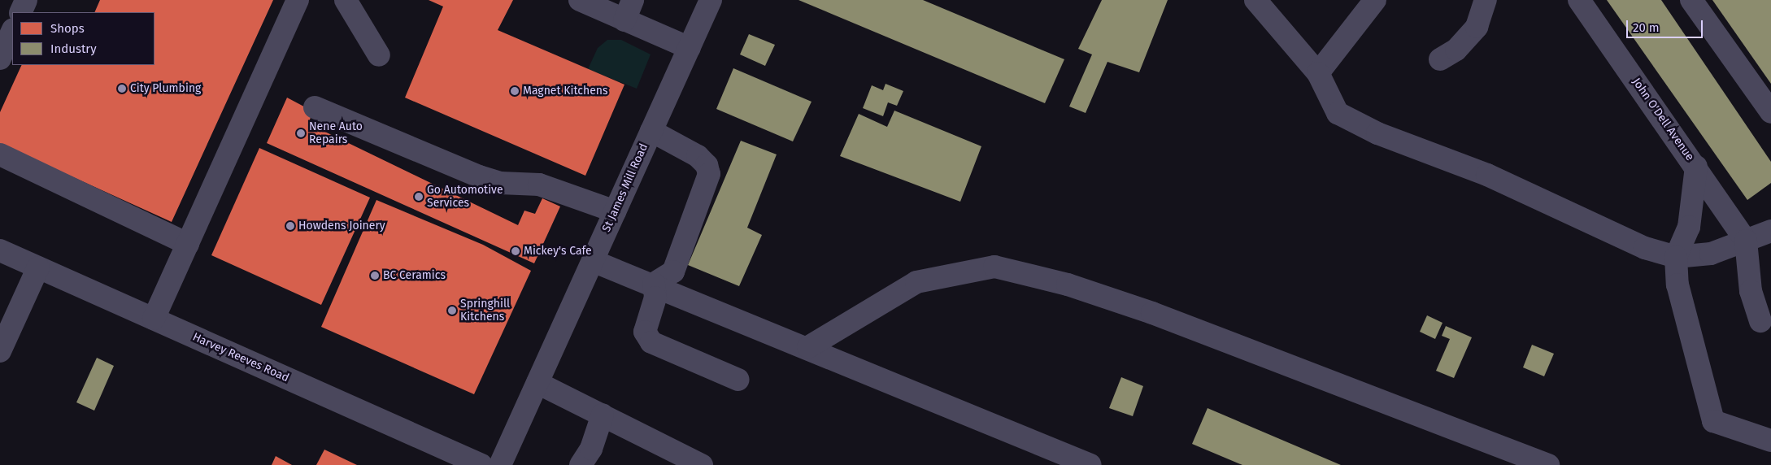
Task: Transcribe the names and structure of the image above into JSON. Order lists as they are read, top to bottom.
{
  "streets": {
    "street": ["John O'Dell Avenue", "St James Mill Road", "Harvey Reeves Road"]
  },
  "places": [
    "City Plumbing",
    "Magnet Kitchens",
    "Nene Auto Repairs",
    "Go Automotive Services",
    "Howdens Joinery",
    "Mickey's Cafe",
    "BC Ceramics",
    "Springhill Kitchens"
  ],
  "legend": ["Shops", "Industry"],
  "scale_bar": "20 m"
}
